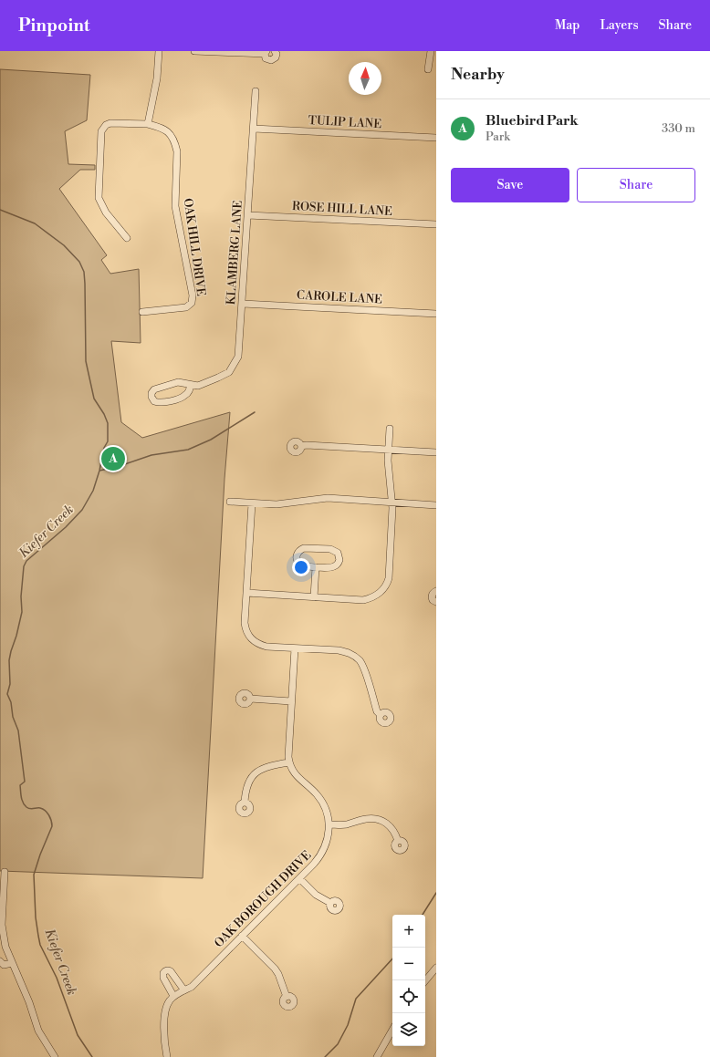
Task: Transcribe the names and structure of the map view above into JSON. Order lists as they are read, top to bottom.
{
  "streets": {
    "street": [
      "TULIP LANE",
      "ROSE HILL LANE",
      "OAK HILL DRIVE",
      "KLAMBERG LANE",
      "CAROLE LANE",
      "OAK BOROUGH DRIVE"
    ]
  },
  "crossings": [
    ["TULIP LANE", "KLAMBERG LANE"],
    ["ROSE HILL LANE", "KLAMBERG LANE"],
    ["KLAMBERG LANE", "CAROLE LANE"]
  ],
  "water": ["Kiefer Creek"],
  "north": "top",
  "page": {
    "header": "Pinpoint",
    "nav": ["Map", "Layers", "Share"],
    "heading": "Nearby",
    "list": [
      {
        "mark": "A",
        "name": "Bluebird Park",
        "note": "Park",
        "value": "330 m"
      }
    ],
    "buttons": ["Save", "Share"],
    "pins": "A",
    "map_buttons": ["+", "−"]
  }
}
